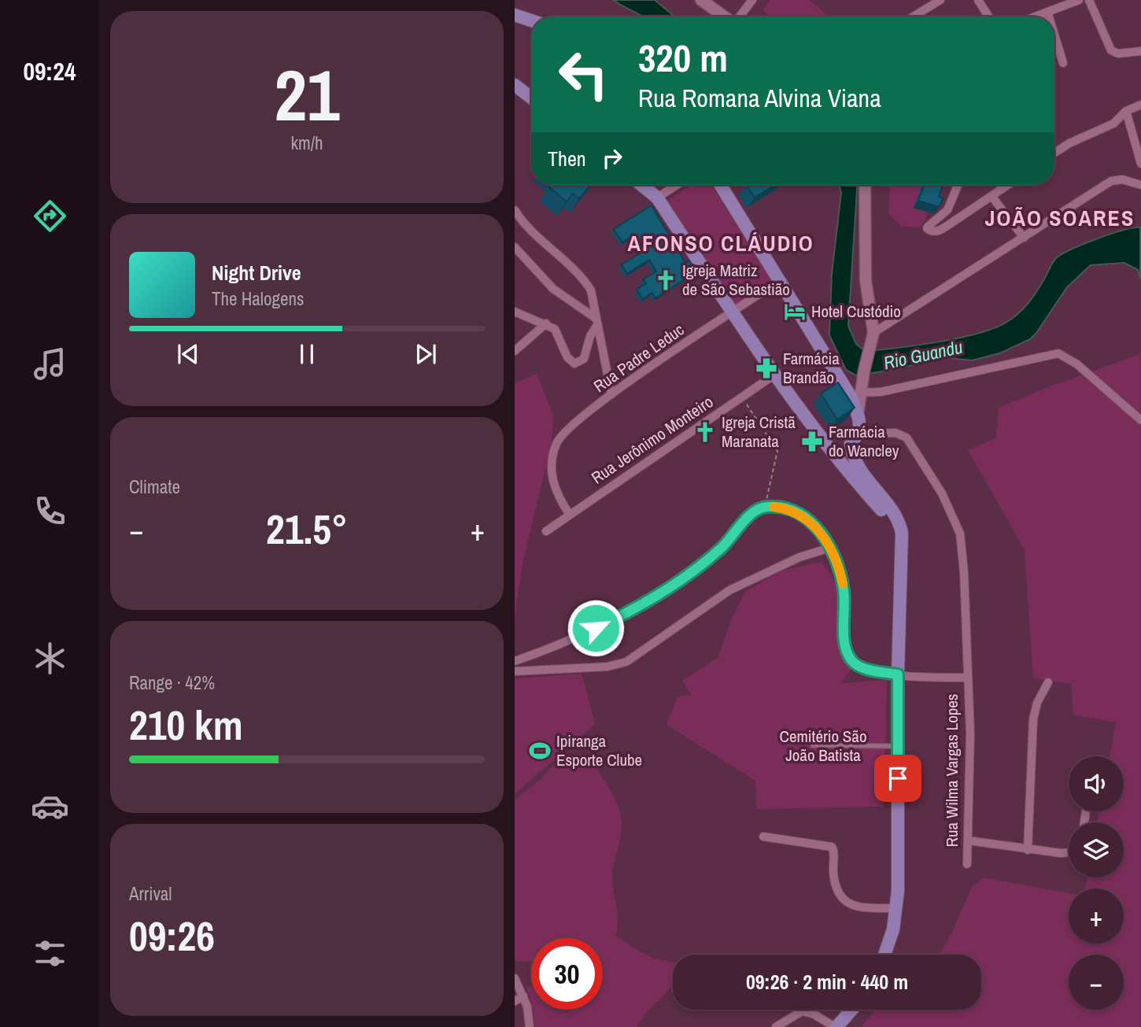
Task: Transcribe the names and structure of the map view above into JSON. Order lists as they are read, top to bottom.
{
  "streets": {
    "street": ["Rua Padre Leduc", "Rua Jerônimo Monteiro", "Rua Wilma Vargas Lopes"]
  },
  "crossings": [
    ["Rua Padre Leduc", "Rua Jerônimo Monteiro"]
  ],
  "districts": ["JOÃO SOARES", "AFONSO CLÁUDIO"],
  "water": ["Rio Guandu"],
  "parks": ["Cemitério São João Batista"],
  "places": {
    "church": ["Igreja Matriz de São Sebastião", "Igreja Cristã Maranata"],
    "hotel": ["Hotel Custódio"],
    "pharmacy": ["Farmácia Brandão", "Farmácia do Wancley"],
    "sports": ["Ipiranga Esporte Clube"]
  },
  "page": {
    "tabs": "09:24",
    "tile": [
      ["21", "km/h"],
      "Climate",
      ["Range · 42%", "210 km"],
      ["Arrival", "09:26"]
    ],
    "turn": ["320 m", "Rua Romana Alvina Viana"],
    "then": "Then",
    "song": ["Night Drive", "The Halogens"],
    "heat": ["−", "21.5°", "+"],
    "map_buttons": ["+", "−"],
    "limit": "30",
    "trip": "09:26 · 2 min · 440 m"
  }
}
